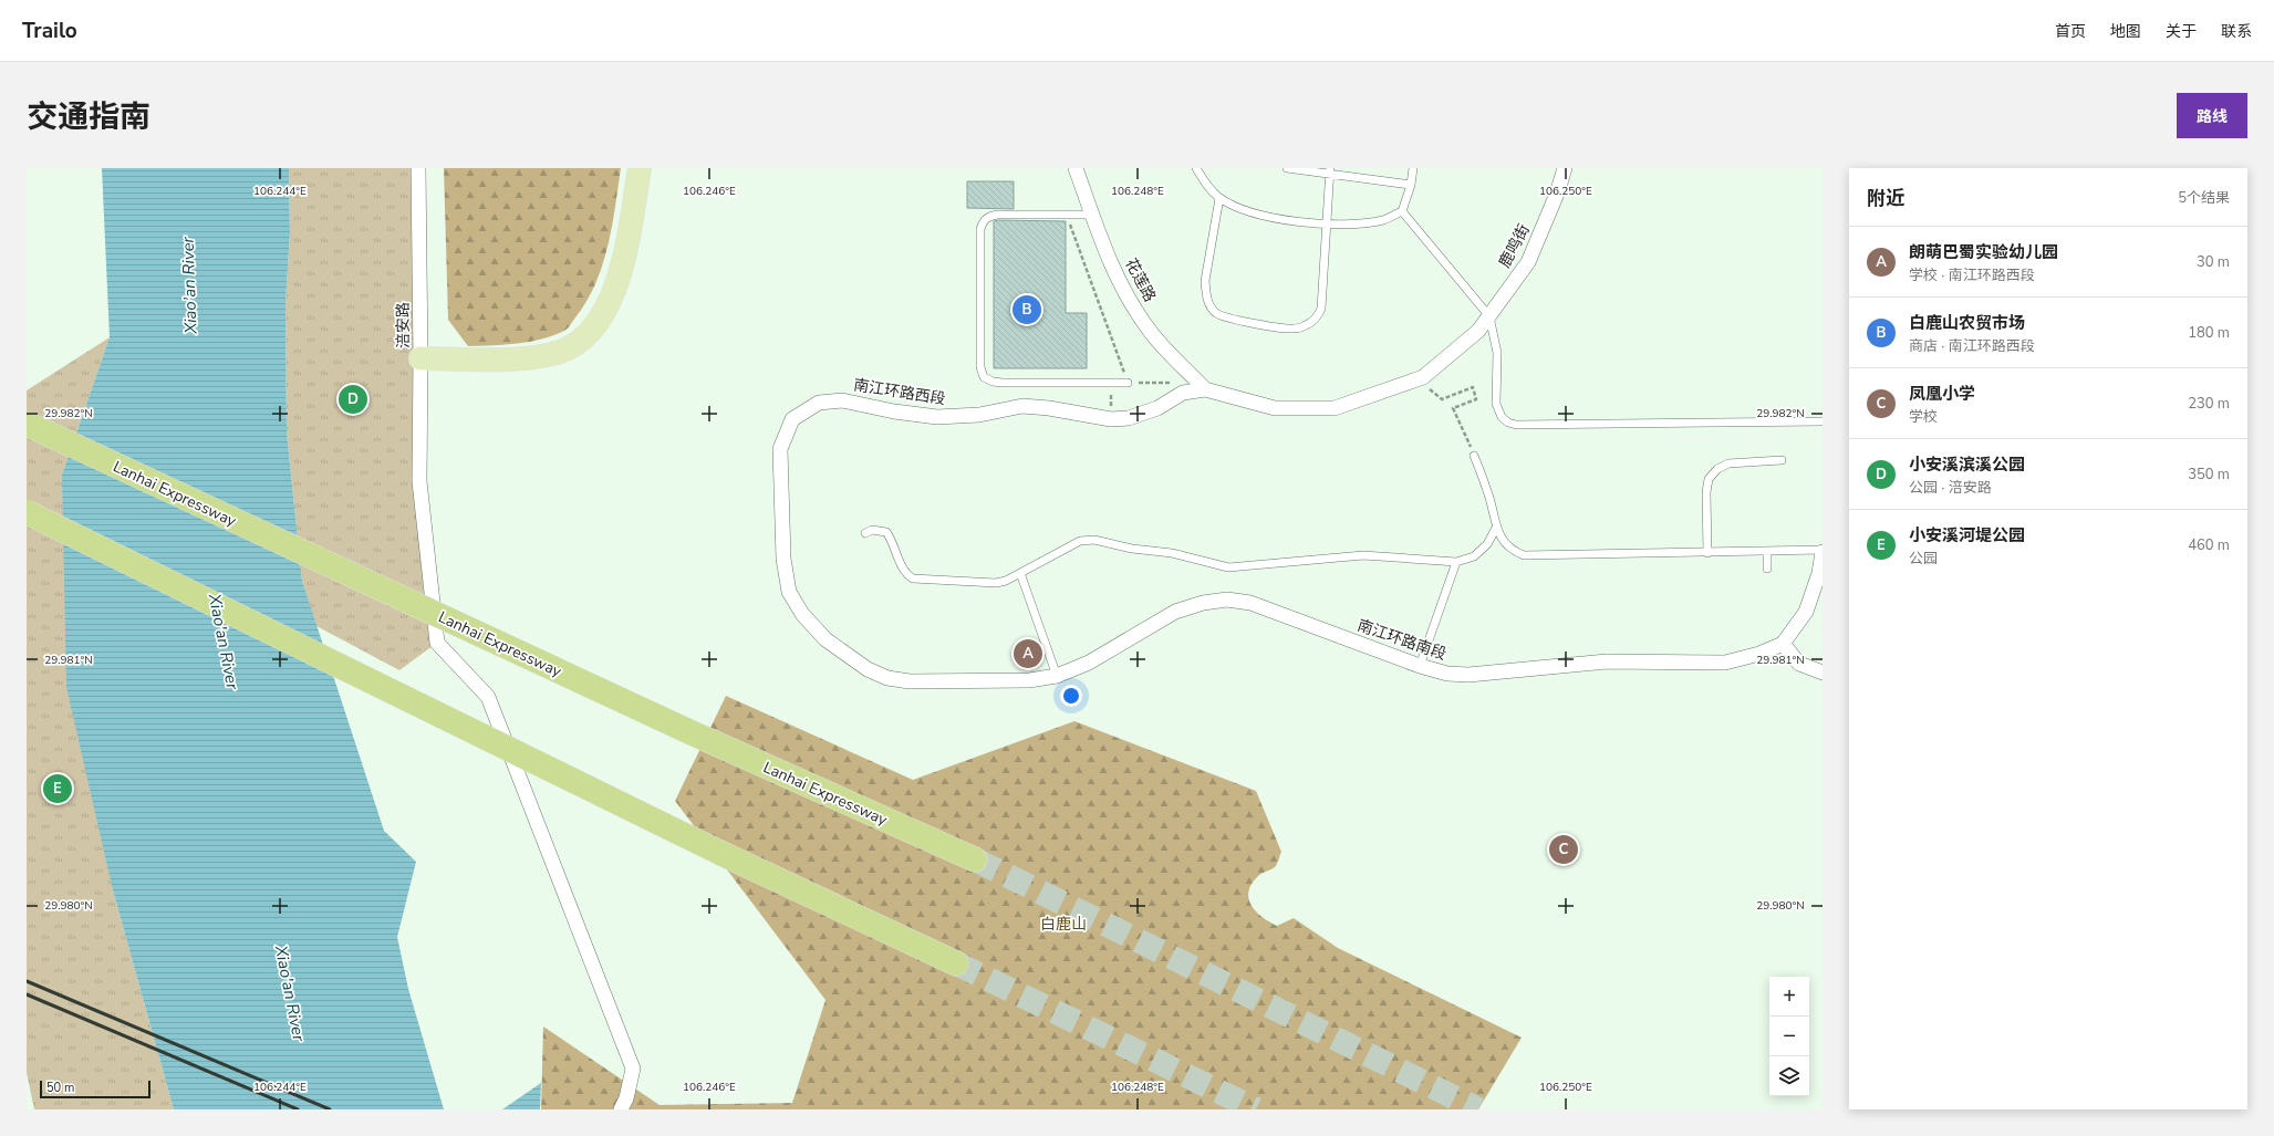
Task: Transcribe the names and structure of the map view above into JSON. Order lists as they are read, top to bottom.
{
  "streets": {
    "highway": ["Lanhai Expressway"],
    "street": [
      "鹿鸣街",
      "花莲路",
      "涪安路",
      "南江环路西段",
      "南江环路南段"
    ]
  },
  "crossings": [
    ["鹿鸣街", "南江环路西段"],
    ["花莲路", "南江环路西段"],
    ["南江环路西段", "南江环路南段"]
  ],
  "water": ["Xiao'an River"],
  "parks": ["白鹿山"],
  "scale_bar": "50 m",
  "page": {
    "header": "Trailo",
    "nav": [
      "首页",
      "地图",
      "关于",
      "联系"
    ],
    "title": "交通指南",
    "buttons": "路线",
    "heading": ["附近", "5个结果"],
    "list": [
      {
        "mark": "A",
        "name": "朗萌巴蜀实验幼儿园",
        "note": "学校 · 南江环路西段",
        "value": "30 m"
      },
      {
        "mark": "B",
        "name": "白鹿山农贸市场",
        "note": "商店 · 南江环路西段",
        "value": "180 m"
      },
      {
        "mark": "C",
        "name": "凤凰小学",
        "note": "学校",
        "value": "230 m"
      },
      {
        "mark": "D",
        "name": "小安溪滨溪公园",
        "note": "公园 · 涪安路",
        "value": "350 m"
      },
      {
        "mark": "E",
        "name": "小安溪河堤公园",
        "note": "公园",
        "value": "460 m"
      }
    ],
    "pins": [
      "B",
      "D",
      "A",
      "E",
      "C"
    ],
    "map_buttons": ["+", "−"],
    "scale": "50 m"
  },
  "coordinates": [
    "106.244°E",
    "106.246°E",
    "106.248°E",
    "106.250°E",
    "29.982°N",
    "29.981°N",
    "29.980°N"
  ]
}
